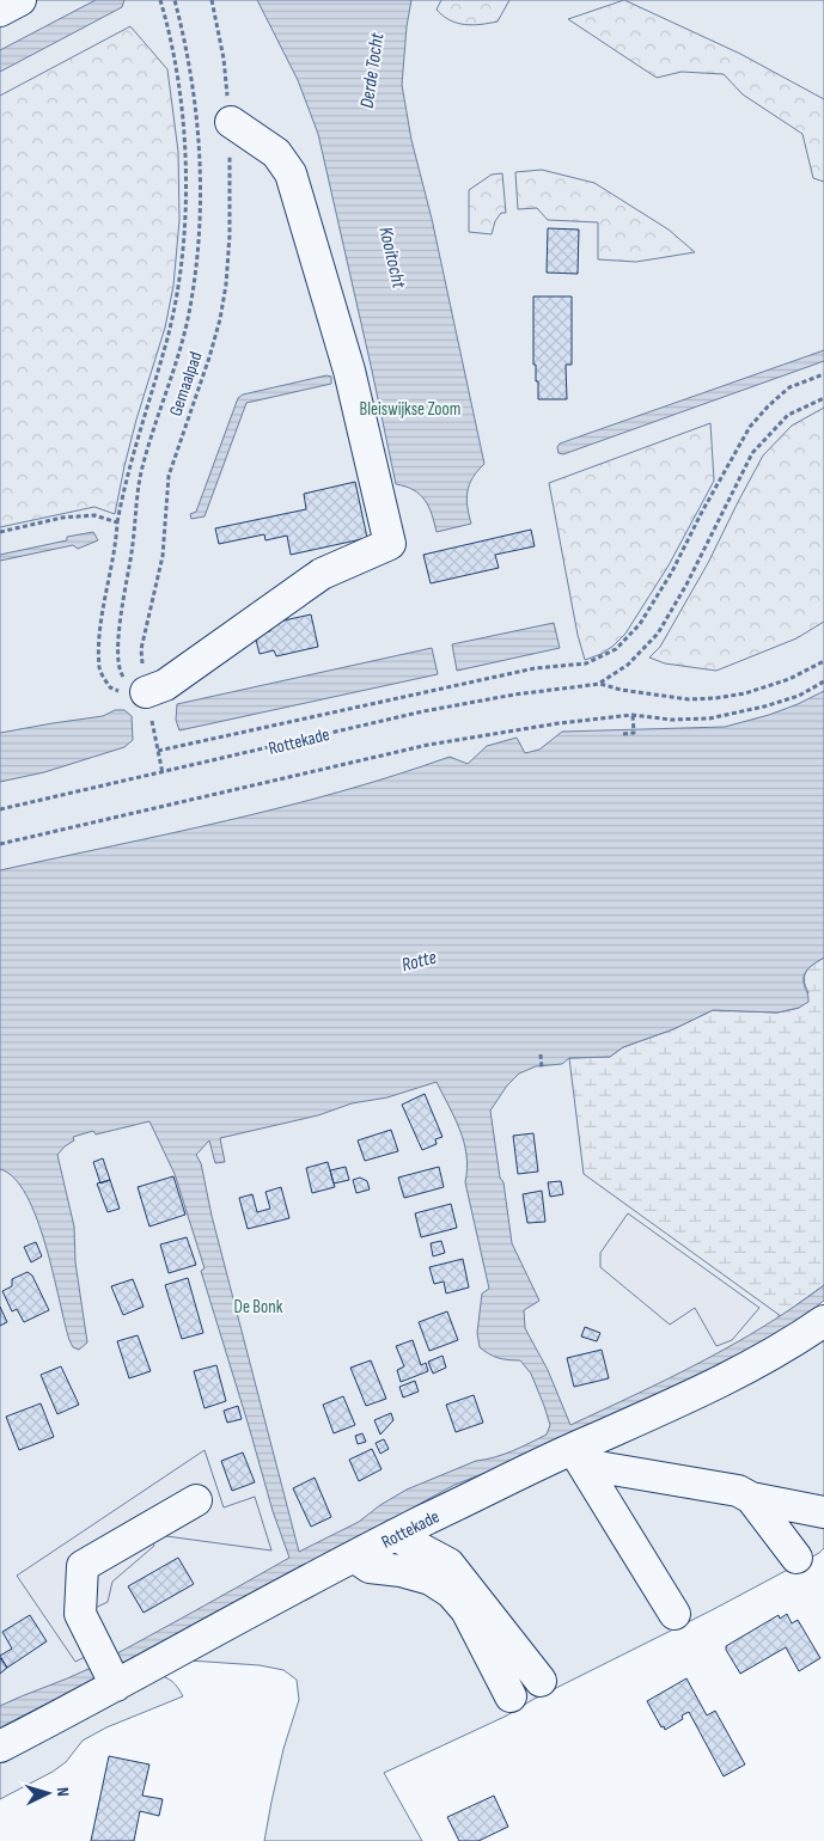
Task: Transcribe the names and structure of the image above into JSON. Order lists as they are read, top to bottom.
{
  "streets": {
    "street": ["Rottekade"],
    "path": ["Gemaalpad"]
  },
  "crossings": [
    ["Gemaalpad", "Rottekade"]
  ],
  "water": ["Derde Tocht", "Kooitocht", "Rotte"],
  "parks": ["Bleiswijkse Zoom", "De Bonk"],
  "north": "right"
}
